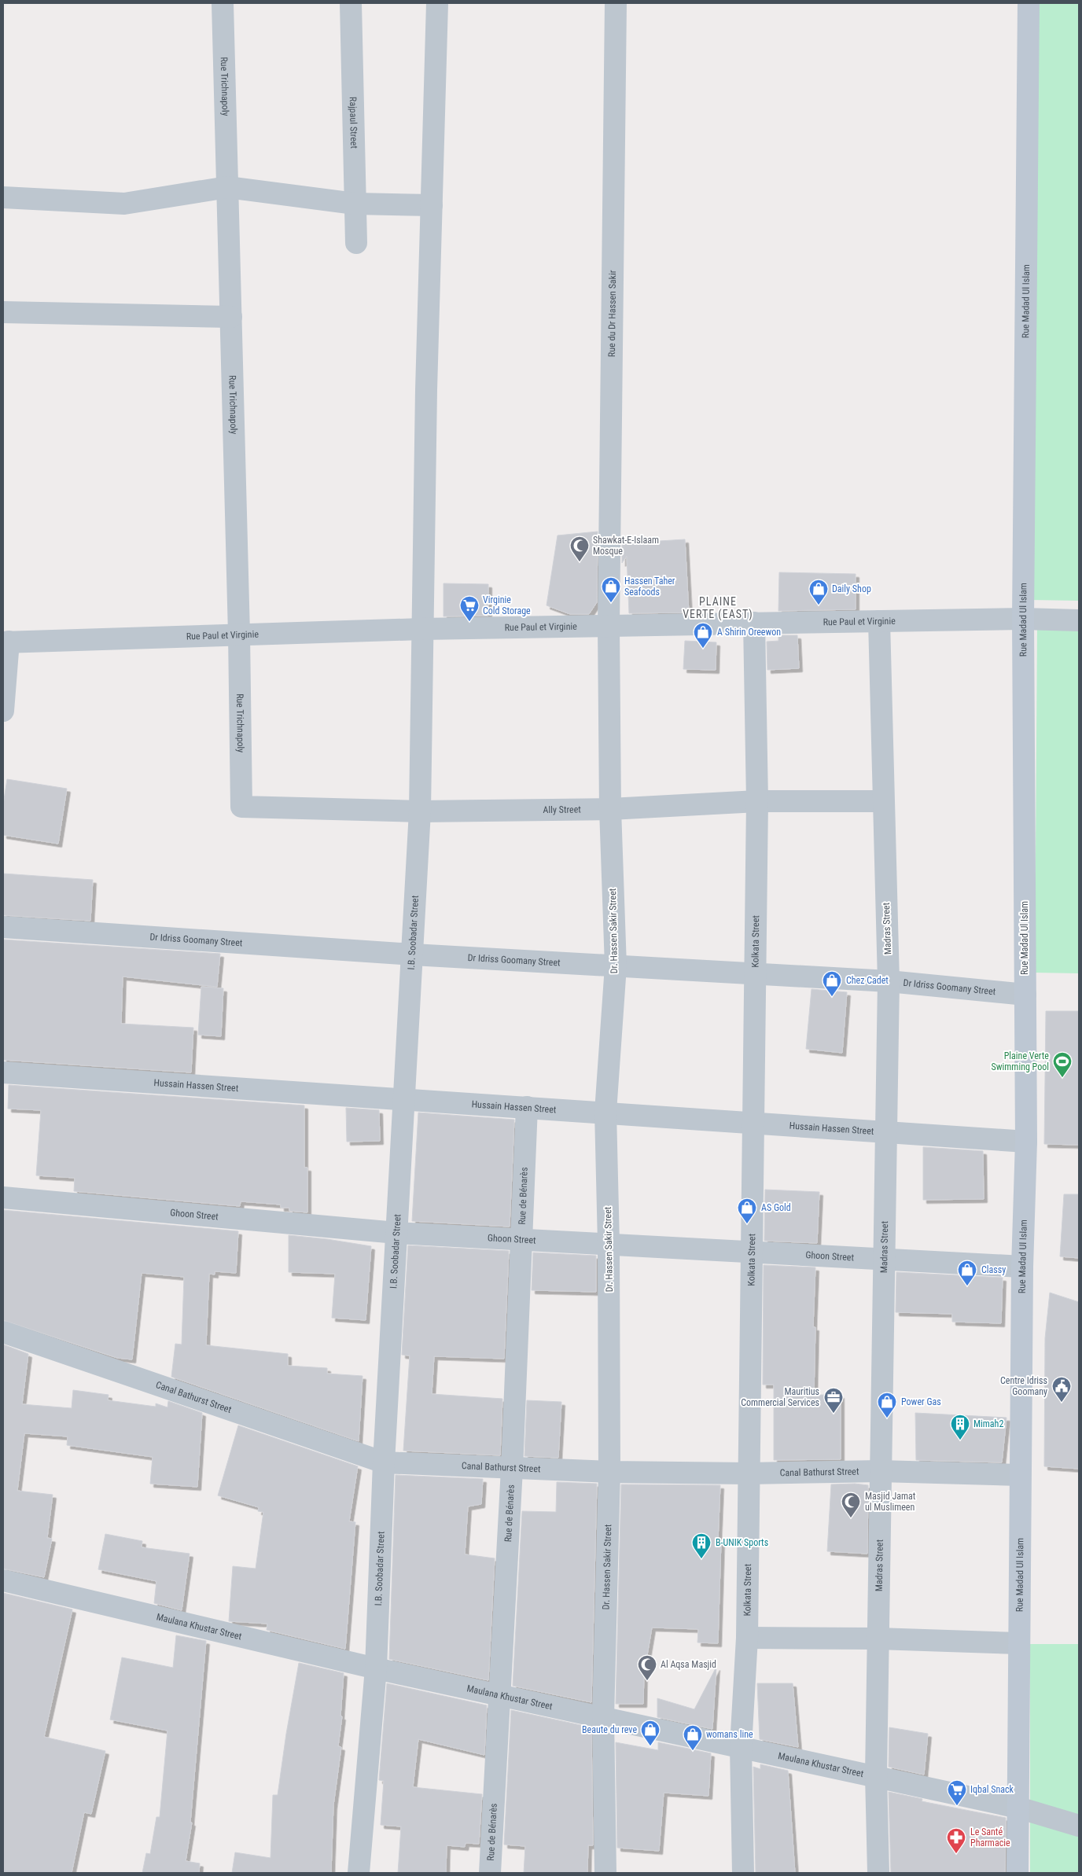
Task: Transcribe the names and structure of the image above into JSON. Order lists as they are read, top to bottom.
{
  "streets": {
    "main road": ["Rue Madad Ul Islam"],
    "street": [
      "Rue Trichnapoly",
      "Rajpaul Street",
      "Rue du Dr Hassen Sakir",
      "Rue Paul et Virginie",
      "Ally Street",
      "Madras Street",
      "Dr. Hassen Sakir Street",
      "I.B. Soobadar Street",
      "Dr Idriss Goomany Street",
      "Kolkata Street",
      "Hussain Hassen Street",
      "Rue de Bénarès",
      "Ghoon Street",
      "Canal Bathurst Street",
      "Maulana Khustar Street"
    ]
  },
  "crossings": [
    ["Rue Trichnapoly", "Rue Paul et Virginie"],
    ["Rue Trichnapoly", "Ally Street"],
    ["Rue Madad Ul Islam", "Rue Paul et Virginie"],
    ["Rue Madad Ul Islam", "Dr Idriss Goomany Street"],
    ["Rue Madad Ul Islam", "Hussain Hassen Street"],
    ["Rue Madad Ul Islam", "Ghoon Street"],
    ["Rue Madad Ul Islam", "Canal Bathurst Street"],
    ["Rue Madad Ul Islam", "Maulana Khustar Street"],
    ["Rue du Dr Hassen Sakir", "Rue Paul et Virginie"],
    ["Rue du Dr Hassen Sakir", "Dr. Hassen Sakir Street"],
    ["Rue Paul et Virginie", "Madras Street"],
    ["Rue Paul et Virginie", "Dr. Hassen Sakir Street"],
    ["Rue Paul et Virginie", "I.B. Soobadar Street"],
    ["Rue Paul et Virginie", "Kolkata Street"],
    ["Ally Street", "Madras Street"],
    ["Ally Street", "Dr. Hassen Sakir Street"],
    ["Ally Street", "I.B. Soobadar Street"],
    ["Ally Street", "Kolkata Street"],
    ["Madras Street", "Dr Idriss Goomany Street"],
    ["Madras Street", "Hussain Hassen Street"],
    ["Madras Street", "Ghoon Street"],
    ["Madras Street", "Canal Bathurst Street"],
    ["Madras Street", "Maulana Khustar Street"],
    ["Dr. Hassen Sakir Street", "Dr Idriss Goomany Street"],
    ["Dr. Hassen Sakir Street", "Hussain Hassen Street"],
    ["Dr. Hassen Sakir Street", "Ghoon Street"],
    ["Dr. Hassen Sakir Street", "Canal Bathurst Street"],
    ["Dr. Hassen Sakir Street", "Maulana Khustar Street"],
    ["I.B. Soobadar Street", "Dr Idriss Goomany Street"],
    ["I.B. Soobadar Street", "Hussain Hassen Street"],
    ["I.B. Soobadar Street", "Ghoon Street"],
    ["I.B. Soobadar Street", "Canal Bathurst Street"],
    ["I.B. Soobadar Street", "Maulana Khustar Street"],
    ["Dr Idriss Goomany Street", "Kolkata Street"],
    ["Kolkata Street", "Hussain Hassen Street"],
    ["Kolkata Street", "Ghoon Street"],
    ["Kolkata Street", "Canal Bathurst Street"],
    ["Kolkata Street", "Maulana Khustar Street"],
    ["Hussain Hassen Street", "Rue de Bénarès"],
    ["Rue de Bénarès", "Ghoon Street"],
    ["Rue de Bénarès", "Canal Bathurst Street"],
    ["Rue de Bénarès", "Maulana Khustar Street"]
  ],
  "districts": ["PLAINE VERTE (EAST)"],
  "places": {
    "mosque": ["Shawkat-E-Islaam Mosque", "Masjid Jamat ul Muslimeen", "Al Aqsa Masjid"],
    "shop": [
      "Hassen Taher Seafoods",
      "Daily Shop",
      "A Shirin Oreewon",
      "Chez Cadet",
      "AS Gold",
      "Classy",
      "Power Gas",
      "Beaute du reve",
      "womans line"
    ],
    "supermarket": ["Virginie Cold Storage", "Iqbal Snack"],
    "sports": ["Plaine Verte Swimming Pool"],
    "public building": ["Centre Idriss Goomany"],
    "office": ["Mauritius Commercial Services"],
    "building": ["Mimah2", "B-UNIK Sports"],
    "pharmacy": ["Le Santé Pharmacie"]
  }
}
